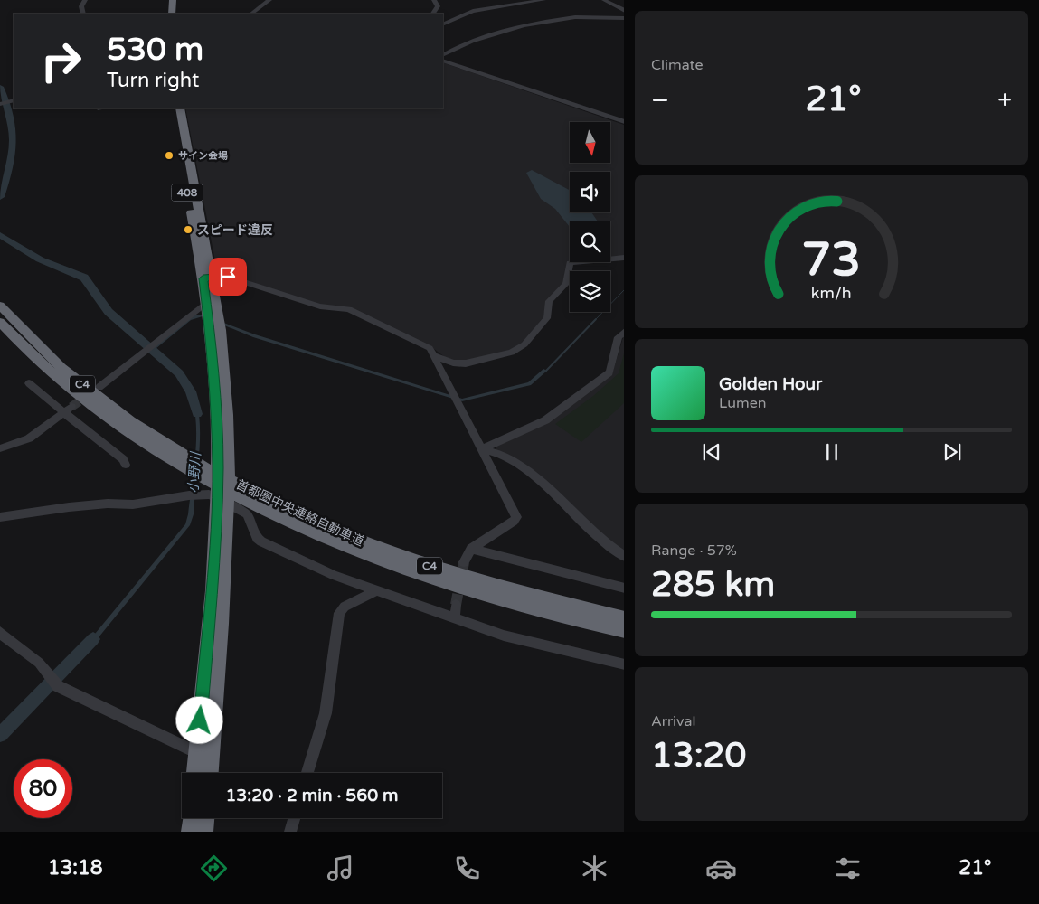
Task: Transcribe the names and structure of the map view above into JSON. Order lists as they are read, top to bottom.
{
  "streets": {
    "highway": ["408", "C4", "首都圏中央連絡自動車道"]
  },
  "water": ["小野川"],
  "places": ["サイン会場", "スピード違反"],
  "north": "bottom",
  "page": {
    "tile": [
      "Climate",
      ["Range · 57%", "285 km"],
      ["Arrival", "13:20"]
    ],
    "turn": ["530 m", "Turn right"],
    "heat": ["−", "21°", "+"],
    "song": ["Golden Hour", "Lumen"],
    "limit": "80",
    "trip": "13:20 · 2 min · 560 m",
    "tabs": ["13:18", "21°"],
    "gauge": ["73", "km/h"]
  }
}
